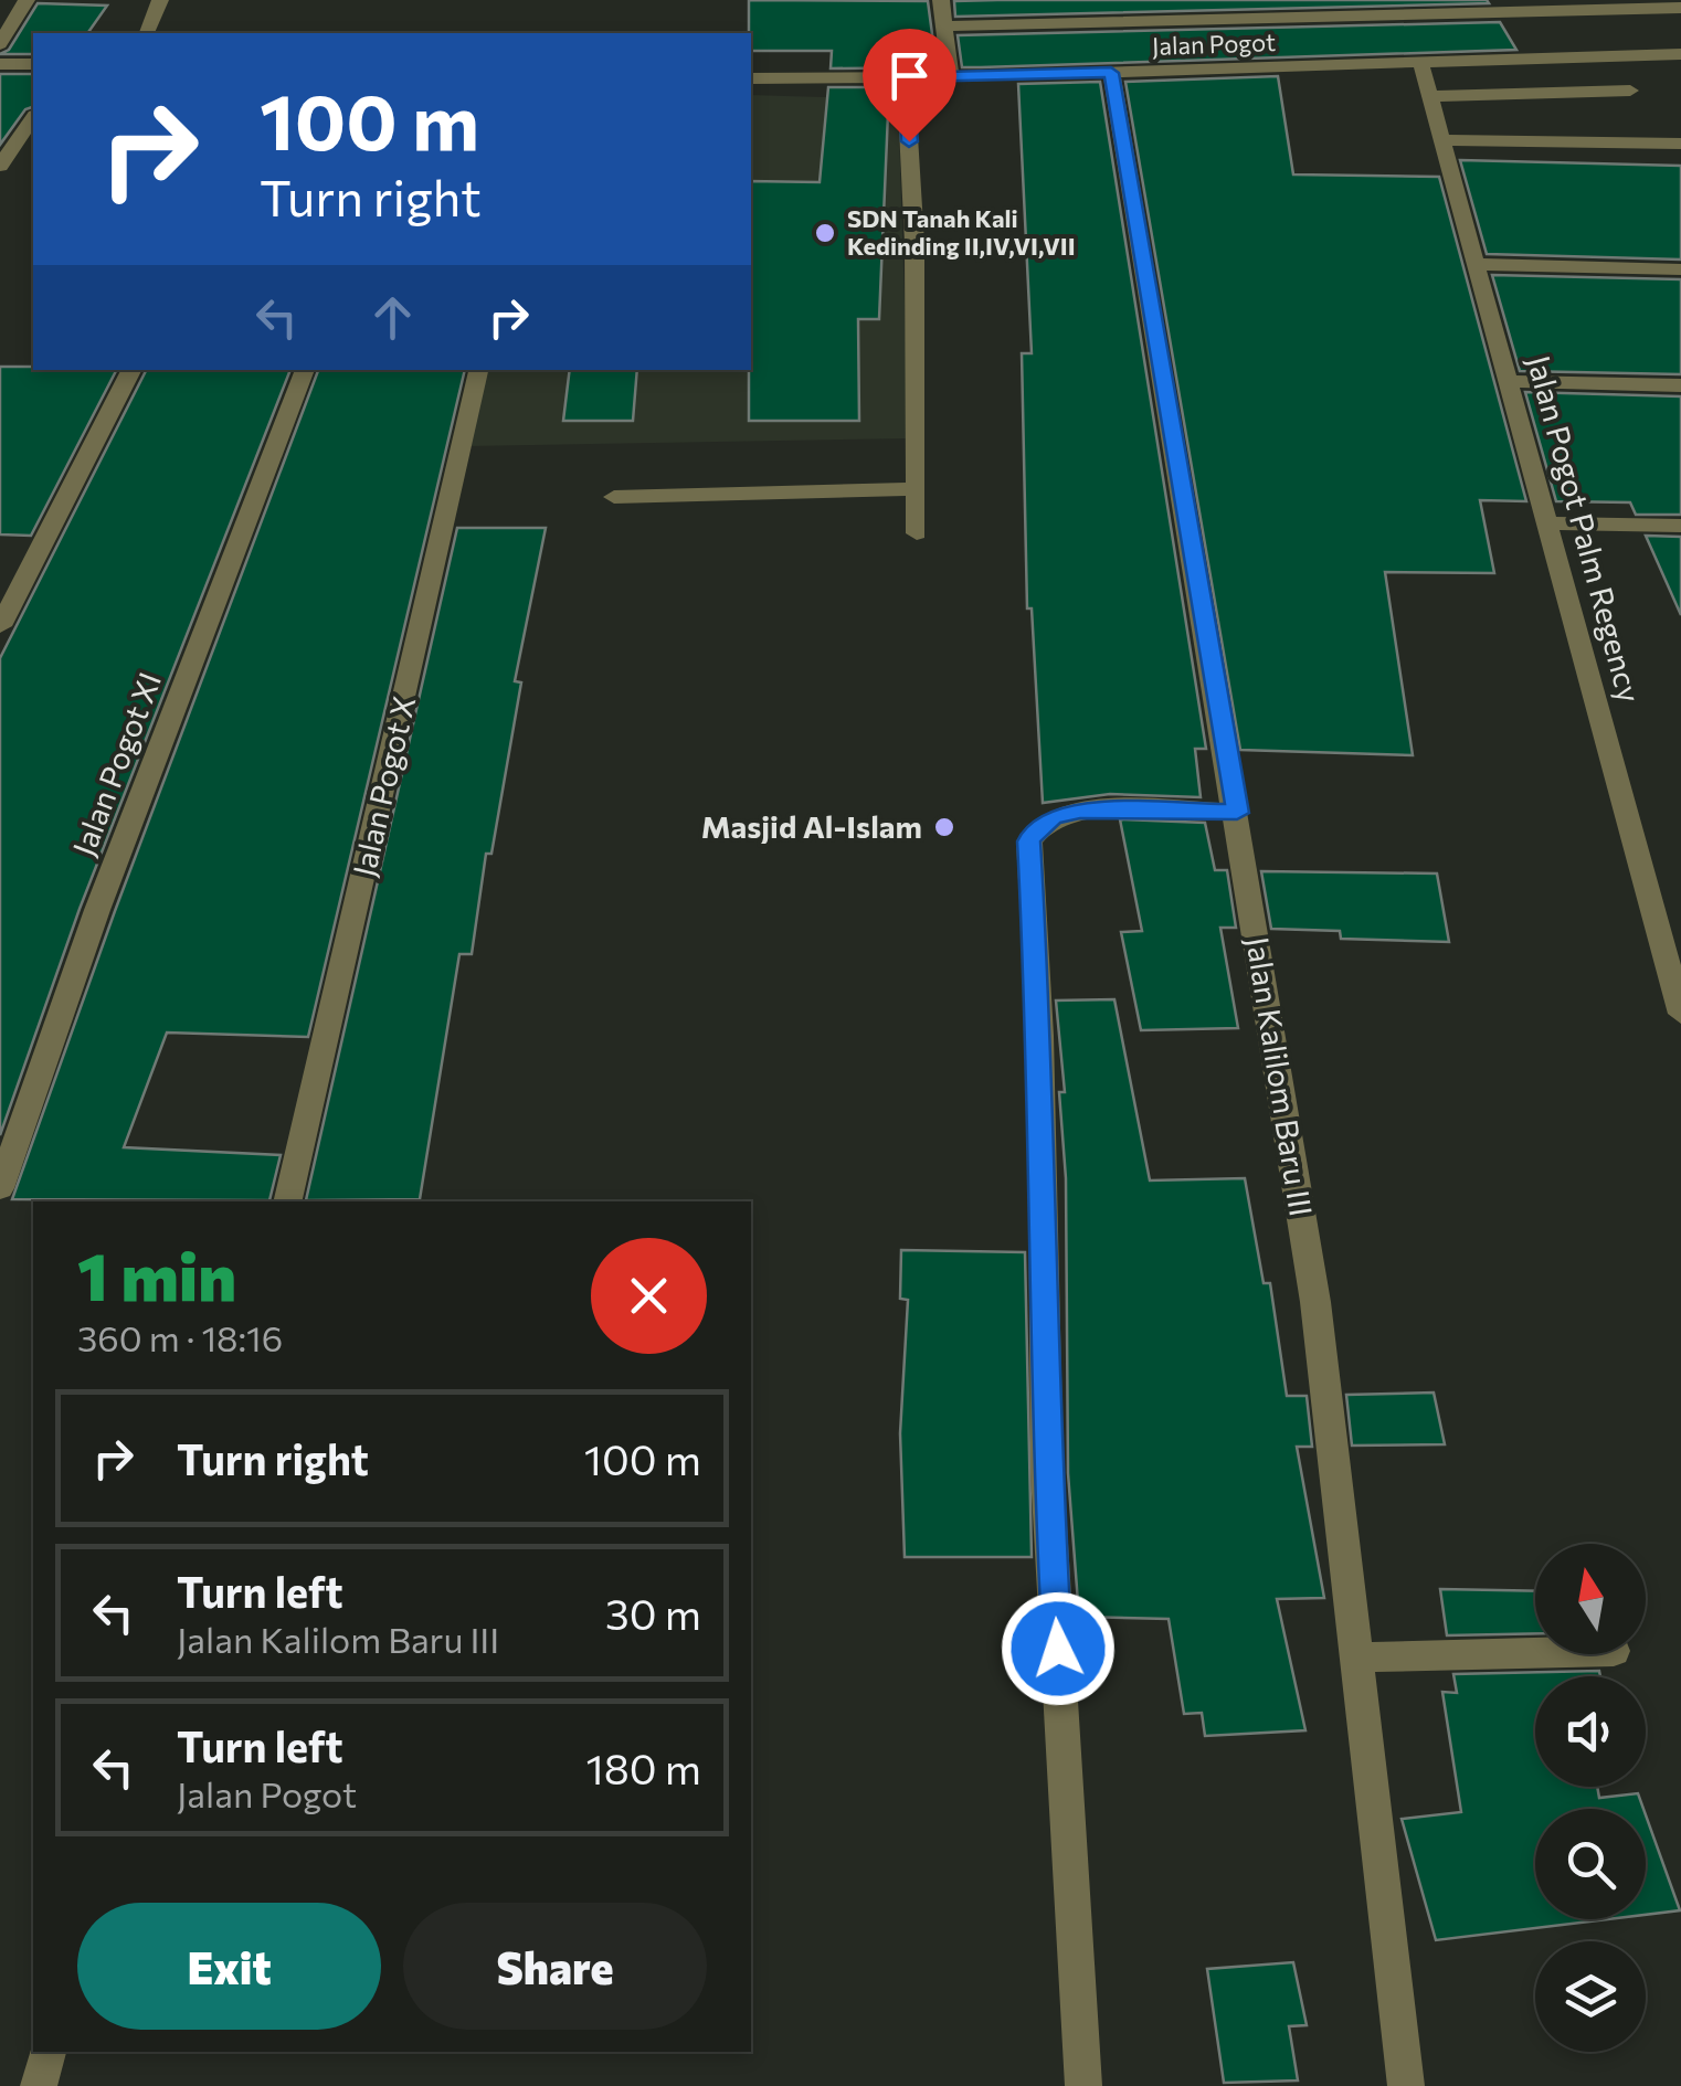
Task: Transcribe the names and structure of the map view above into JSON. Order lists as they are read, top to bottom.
{
  "streets": {
    "street": [
      "Jalan Pogot",
      "Jalan Pogot Palm Regency",
      "Jalan Pogot XI",
      "Jalan Pogot X",
      "Jalan Kalilom Baru III"
    ]
  },
  "crossings": [
    ["Jalan Pogot", "Jalan Pogot Palm Regency"],
    ["Jalan Pogot", "Jalan Kalilom Baru III"]
  ],
  "places": ["SDN Tanah Kali Kedinding II,IV,VI,VII", "Masjid Al-Islam"],
  "north": "top",
  "page": {
    "turn": ["100 m", "Turn right"],
    "heading": ["1 min", "360 m · 18:16"],
    "list": [
      {
        "name": "Turn right",
        "value": "100 m"
      },
      {
        "name": "Turn left",
        "note": "Jalan Kalilom Baru III",
        "value": "30 m"
      },
      {
        "name": "Turn left",
        "note": "Jalan Pogot",
        "value": "180 m"
      }
    ],
    "buttons": ["Exit", "Share"]
  }
}
